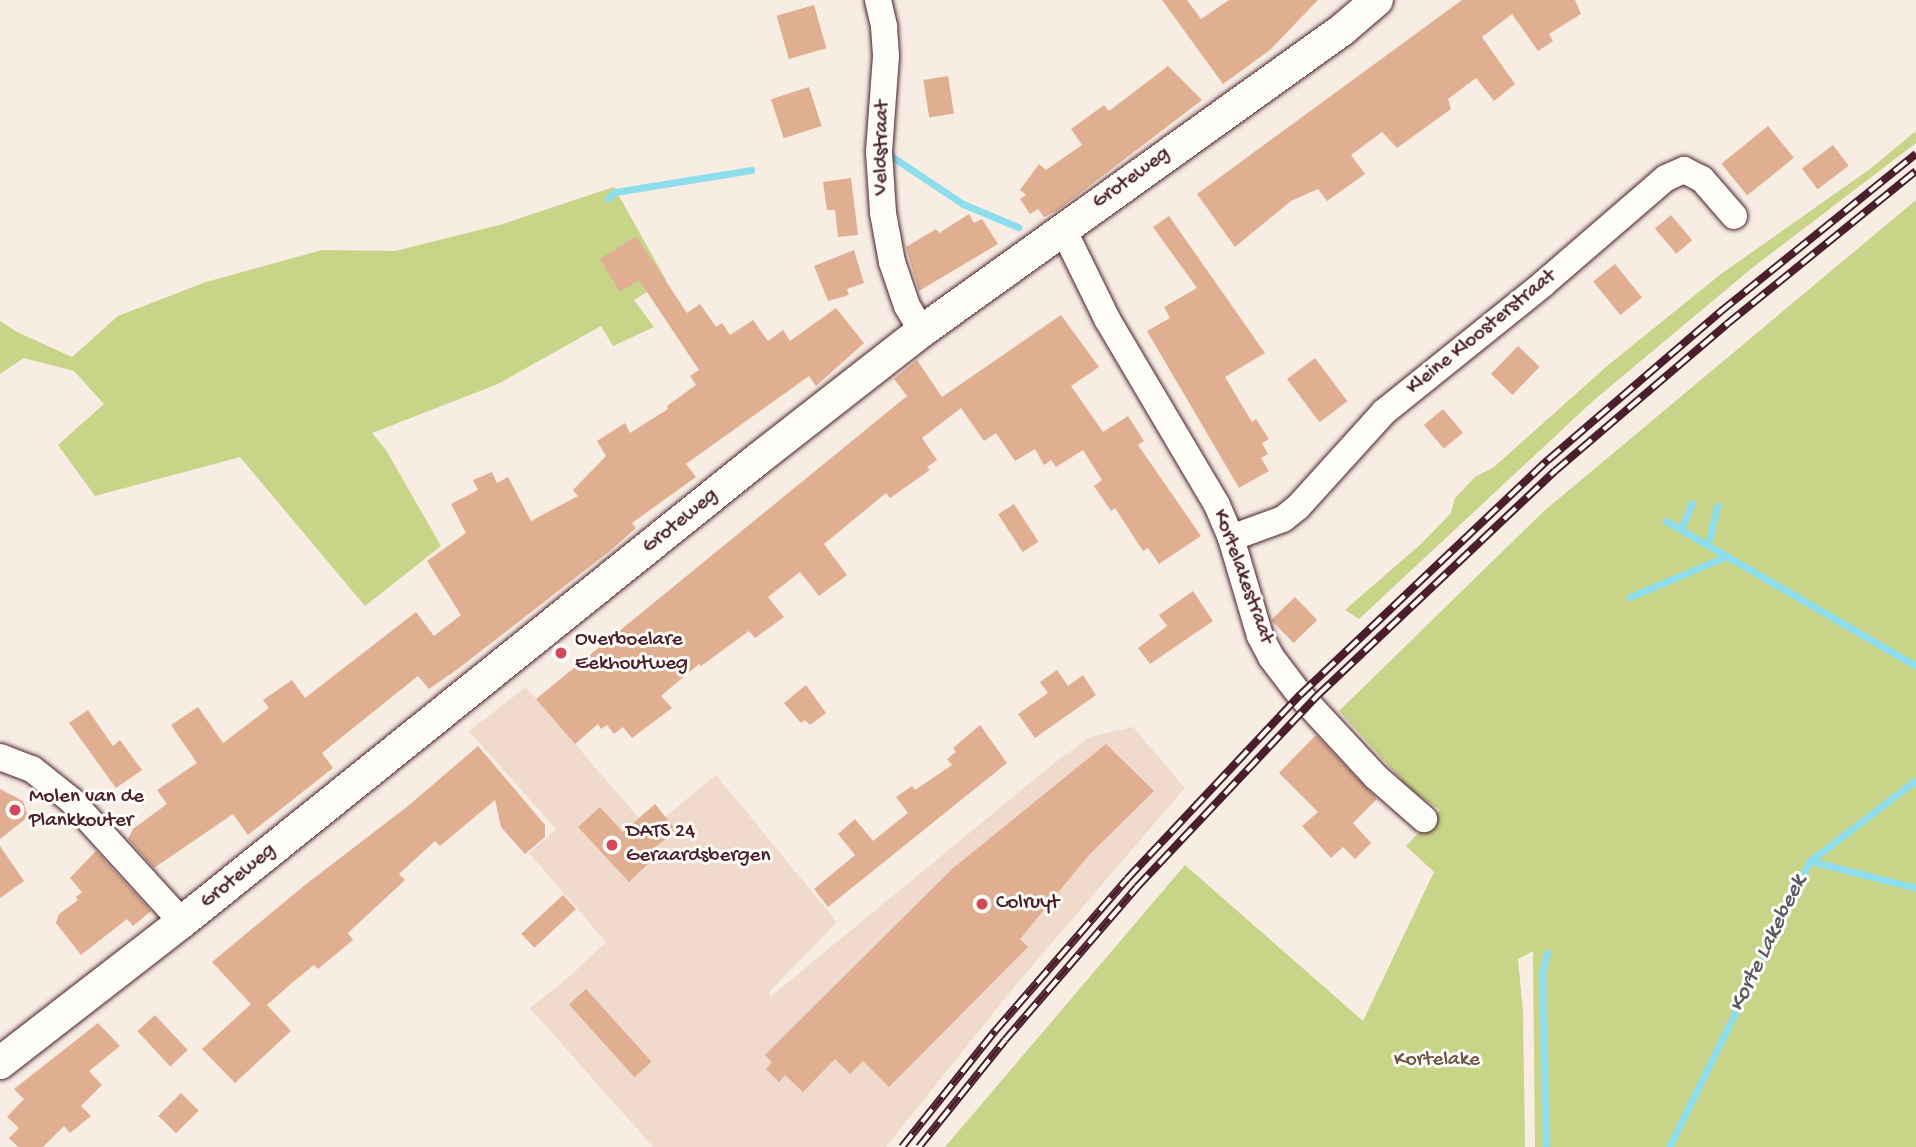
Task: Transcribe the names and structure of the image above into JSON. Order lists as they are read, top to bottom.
{
  "streets": {
    "main road": ["Groteweg"],
    "street": ["Veldstraat", "Kleine Kloosterstraat", "Kortelakestraat"]
  },
  "crossings": [
    ["Veldstraat", "Groteweg"],
    ["Groteweg", "Kortelakestraat"],
    ["Kleine Kloosterstraat", "Kortelakestraat"]
  ],
  "water": ["Korte Lakebeek"],
  "parks": ["Kortelake"],
  "places": [
    "Overboelare Eekhoutweg",
    "Molen van de Plankkouter",
    "DATS 24 Geraardsbergen",
    "Colruyt"
  ]
}
